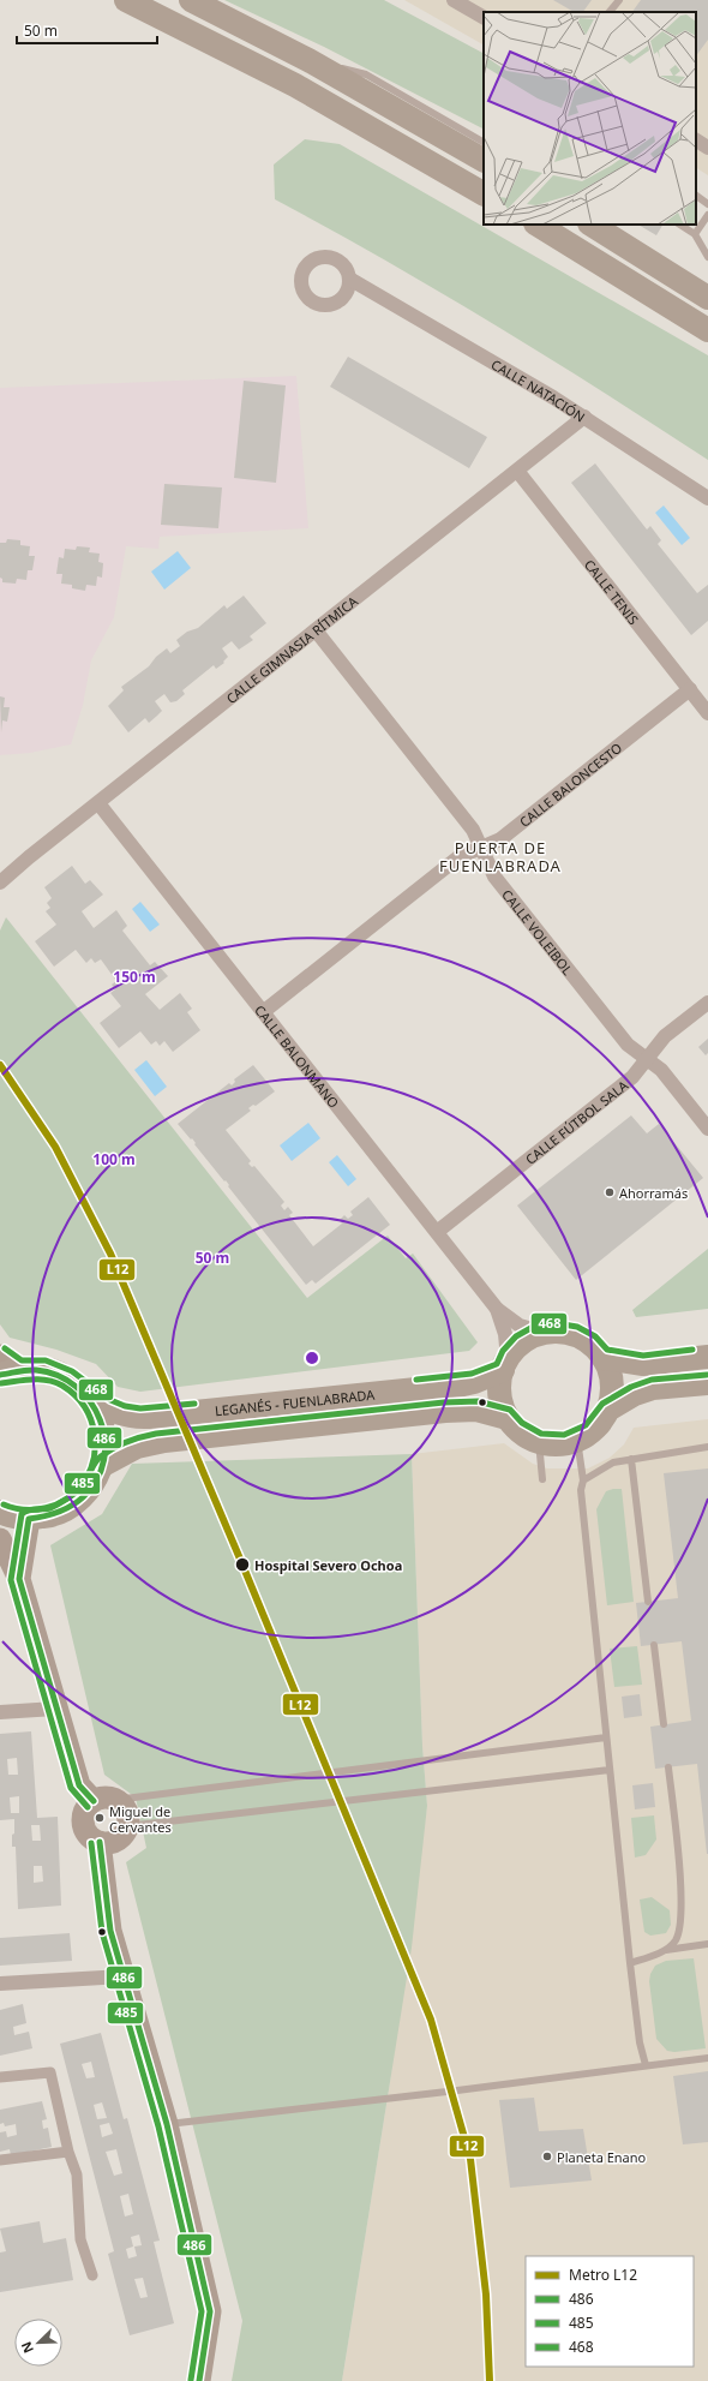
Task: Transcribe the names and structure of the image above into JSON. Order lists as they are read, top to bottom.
{
  "streets": {
    "highway": ["LEGANÉS - FUENLABRADA"],
    "street": [
      "CALLE NATACIÓN",
      "CALLE TENIS",
      "CALLE GIMNASIA RÍTMICA",
      "CALLE BALONCESTO",
      "CALLE VOLEIBOL",
      "CALLE BALONMANO",
      "CALLE FÚTBOL SALA"
    ]
  },
  "crossings": [
    ["CALLE NATACIÓN", "CALLE GIMNASIA RÍTMICA"],
    ["CALLE TENIS", "CALLE GIMNASIA RÍTMICA"],
    ["CALLE TENIS", "CALLE BALONCESTO"],
    ["CALLE GIMNASIA RÍTMICA", "CALLE VOLEIBOL"],
    ["CALLE GIMNASIA RÍTMICA", "CALLE BALONMANO"],
    ["CALLE BALONCESTO", "CALLE VOLEIBOL"],
    ["CALLE BALONCESTO", "CALLE BALONMANO"],
    ["CALLE VOLEIBOL", "CALLE FÚTBOL SALA"],
    ["CALLE BALONMANO", "CALLE FÚTBOL SALA"],
    ["CALLE BALONMANO", "LEGANÉS - FUENLABRADA"]
  ],
  "districts": ["PUERTA DE FUENLABRADA"],
  "places": [
    "Ahorramás",
    "Hospital Severo Ochoa",
    "Miguel de Cervantes",
    "Planeta Enano"
  ],
  "lines": [
    "metro line L12",
    "transit line 468",
    "transit line 486",
    "transit line 485"
  ],
  "legend": [
    "Metro L12",
    "486",
    "485",
    "468"
  ],
  "scale_bar": "50 m",
  "north": "bottom left",
  "rings": ["150 m", "100 m", "50 m"]
}
